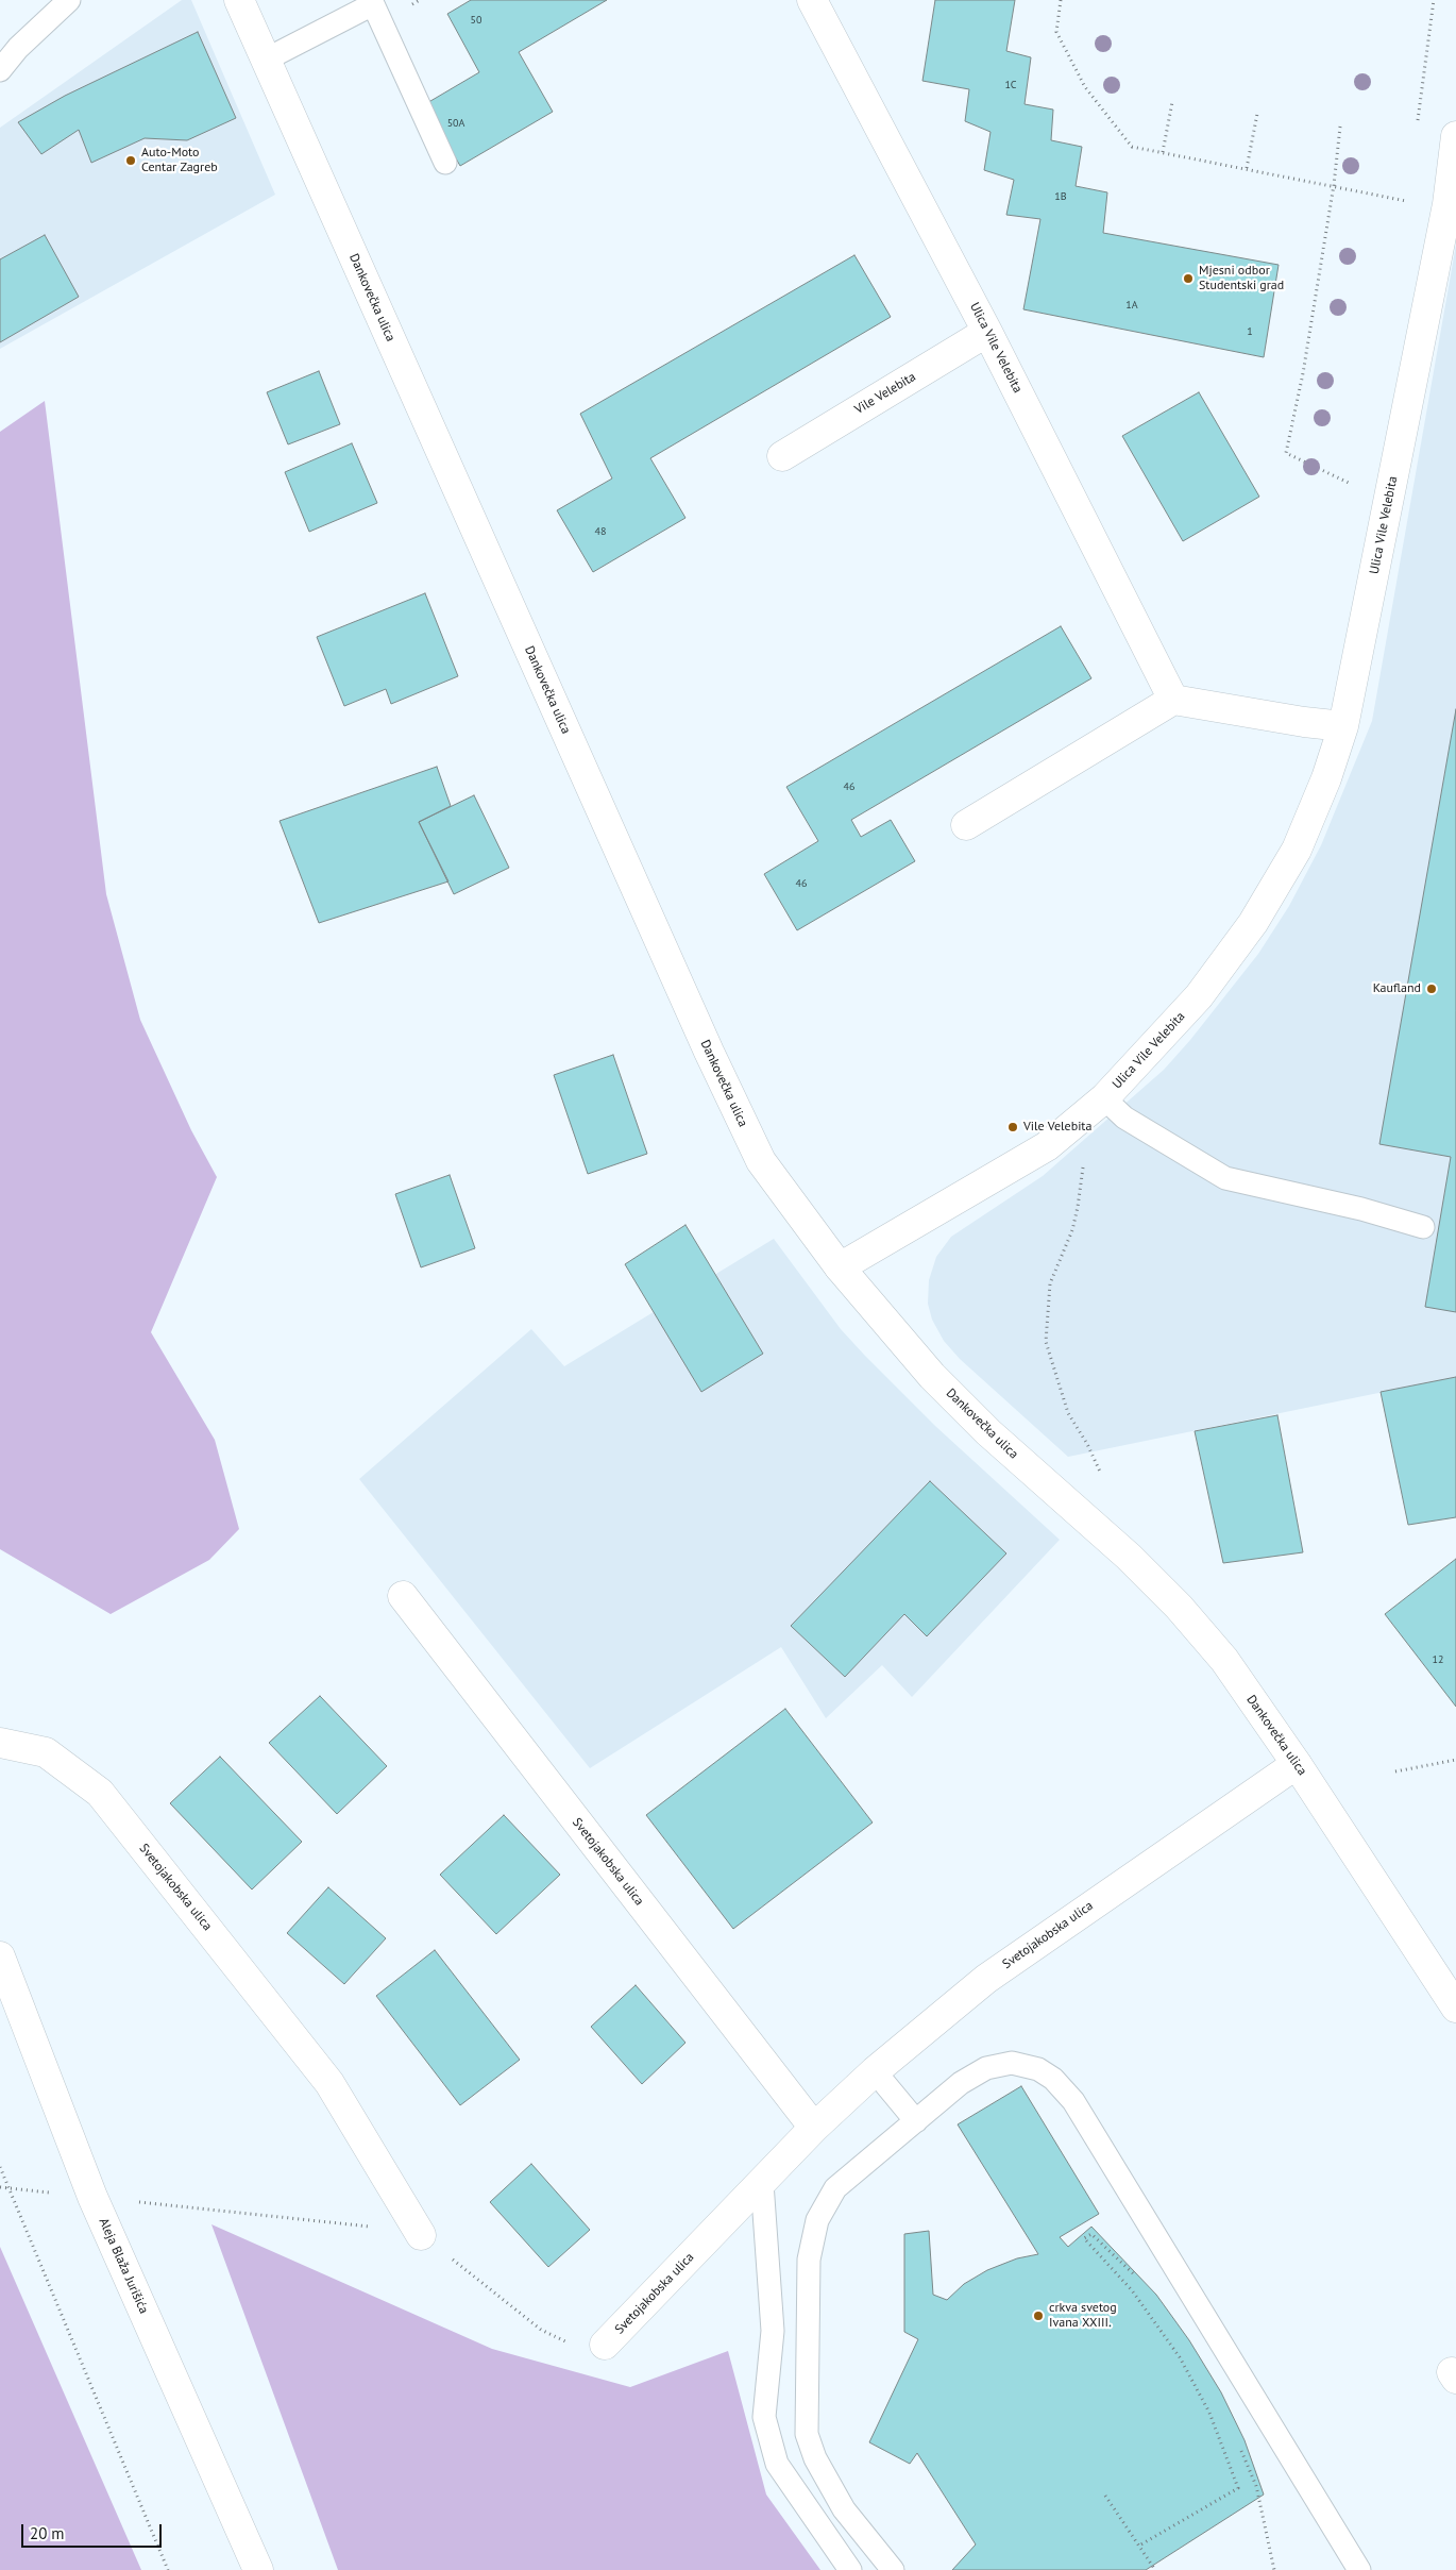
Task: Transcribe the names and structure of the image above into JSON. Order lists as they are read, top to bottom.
{
  "streets": {
    "street": [
      "Dankovečka ulica",
      "Ulica Vile Velebita",
      "Vile Velebita",
      "Svetojakobska ulica",
      "Aleja Blaža Jurišića"
    ]
  },
  "crossings": [
    ["Dankovečka ulica", "Ulica Vile Velebita"],
    ["Dankovečka ulica", "Svetojakobska ulica"],
    ["Ulica Vile Velebita", "Vile Velebita"]
  ],
  "places": [
    "Auto-Moto Centar Zagreb",
    "Mjesni odbor Studentski grad",
    "Kaufland",
    "Vile Velebita",
    "crkva svetog Ivana XXIII."
  ],
  "house_numbers": [
    "50",
    "1C",
    "50A",
    "1B",
    "1A",
    "1",
    "48",
    "46",
    "46",
    "12"
  ],
  "scale_bar": "20 m"
}
